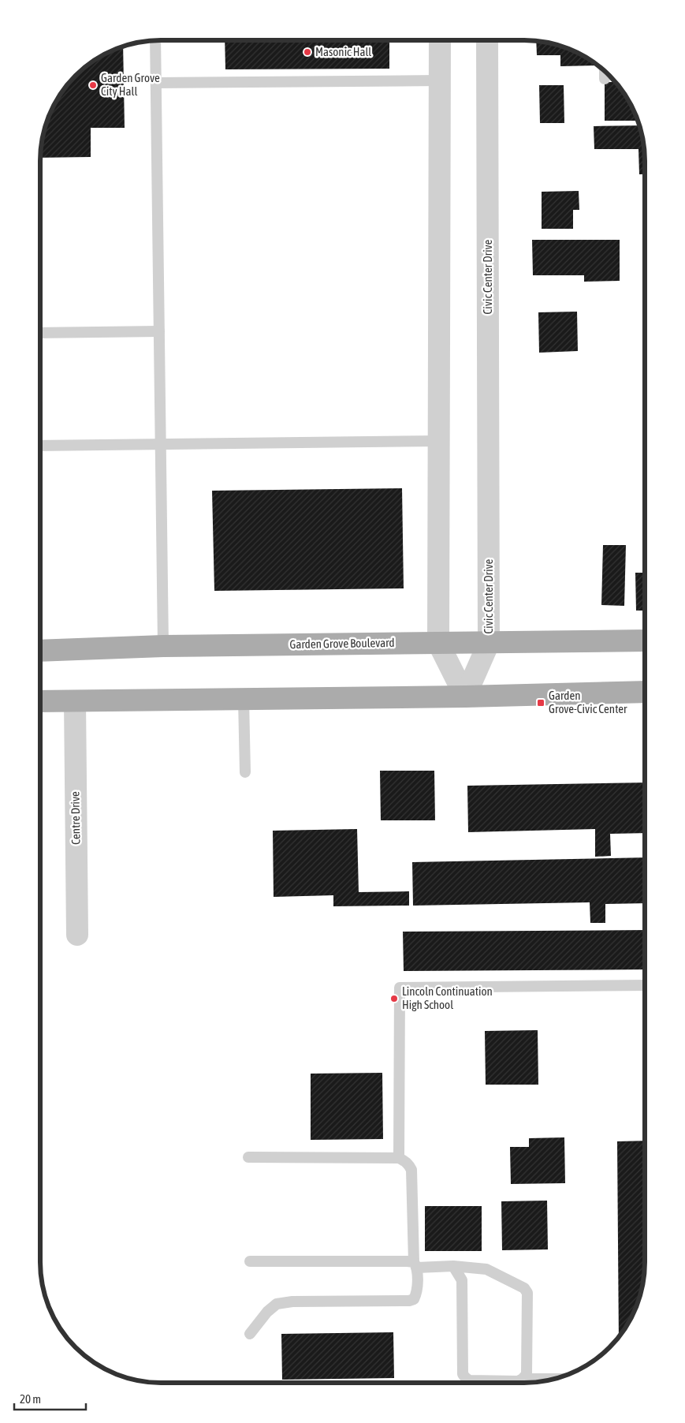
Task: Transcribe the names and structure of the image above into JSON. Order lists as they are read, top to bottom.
{
  "streets": {
    "main road": ["Garden Grove Boulevard"],
    "street": ["Civic Center Drive", "Centre Drive"]
  },
  "crossings": [
    ["Civic Center Drive", "Garden Grove Boulevard"]
  ],
  "places": {
    "other": ["Masonic Hall", "Garden Grove City Hall", "Lincoln Continuation High School"],
    "transit": ["Garden Grove-Civic Center"]
  },
  "scale_bar": "20 m"
}
